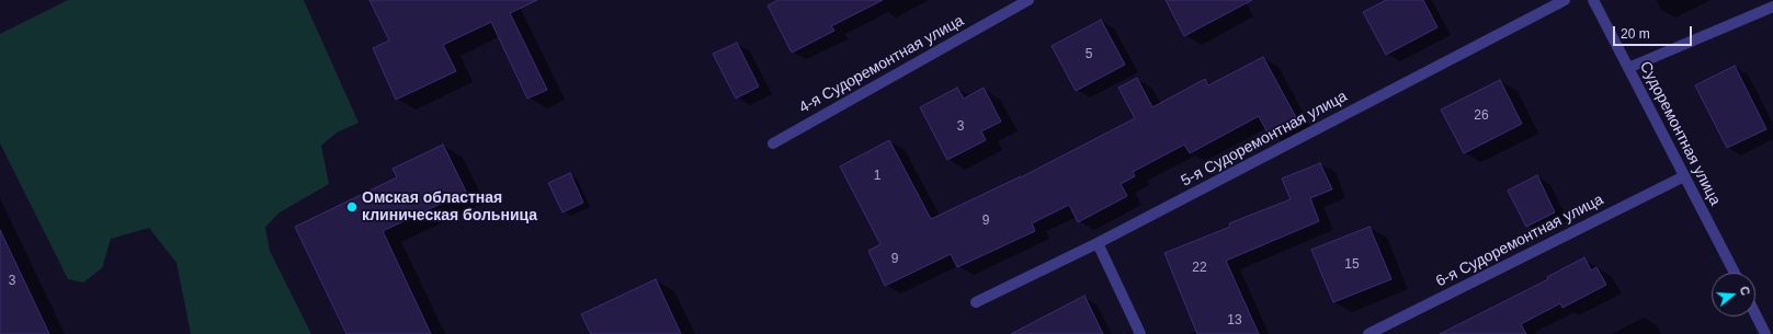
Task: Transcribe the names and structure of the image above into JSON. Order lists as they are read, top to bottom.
{
  "streets": {
    "street": [
      "4-я Судоремонтная улица",
      "Судоремонтная улица",
      "5-я Судоремонтная улица",
      "6-я Судоремонтная улица"
    ]
  },
  "crossings": [
    ["Судоремонтная улица", "6-я Судоремонтная улица"]
  ],
  "places": ["Омская областная клиническая больница"],
  "house_numbers": [
    "5",
    "26",
    "3",
    "1",
    "9",
    "9",
    "15",
    "22",
    "3",
    "13"
  ],
  "scale_bar": "20 m",
  "north": "right"
}
